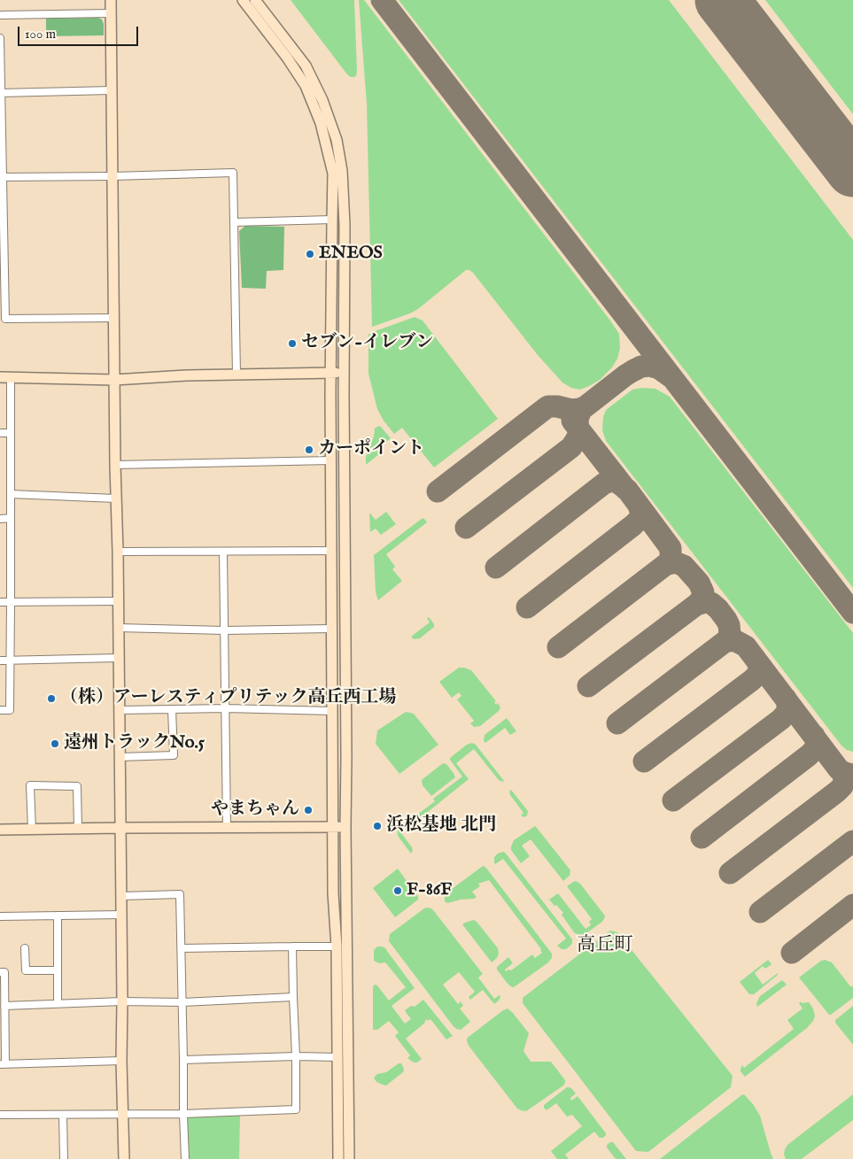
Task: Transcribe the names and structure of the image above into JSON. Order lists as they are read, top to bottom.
{
  "districts": ["高丘町"],
  "places": [
    "ENEOS",
    "セブン-イレブン",
    "カーポイント",
    "（株）アーレスティプリテック高丘西工場",
    "遠州トラックNo.5",
    "やまちゃん",
    "浜松基地 北門",
    "F-86F"
  ],
  "scale_bar": "100 m"
}
